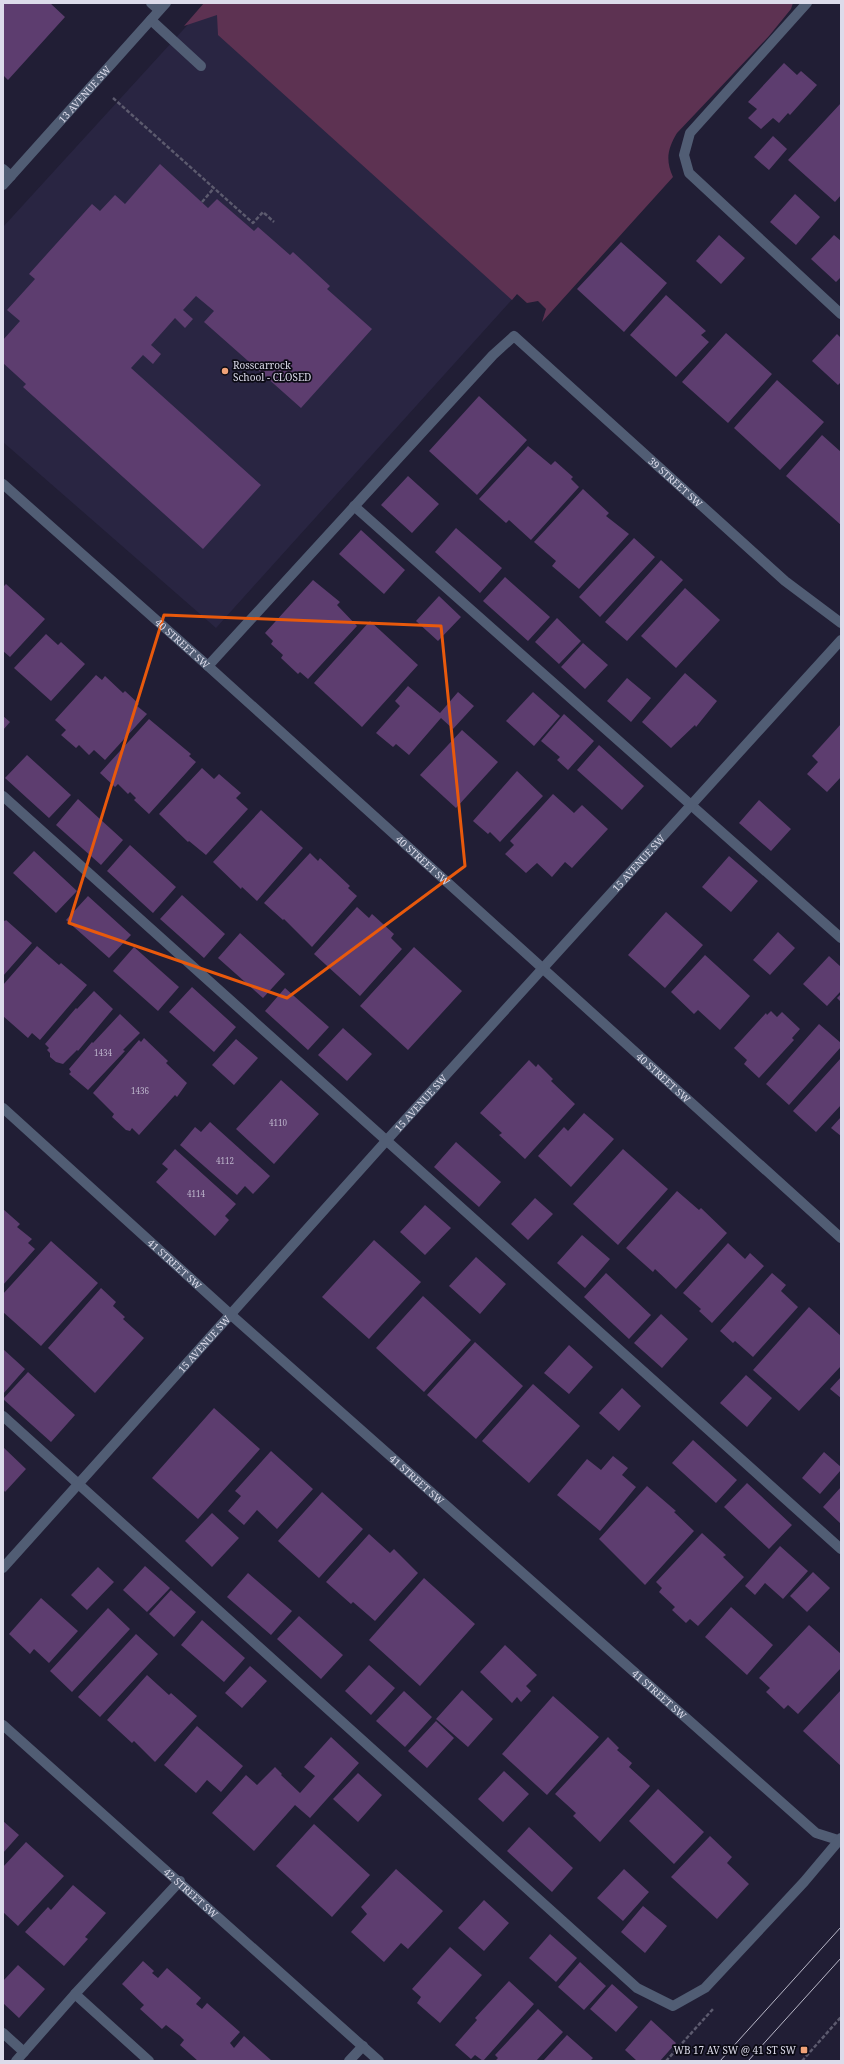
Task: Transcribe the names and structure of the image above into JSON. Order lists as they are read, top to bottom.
{
  "streets": {
    "street": [
      "13 AVENUE SW",
      "39 STREET SW",
      "40 STREET SW",
      "15 AVENUE SW",
      "41 STREET SW",
      "42 STREET SW"
    ]
  },
  "crossings": [
    ["40 STREET SW", "15 AVENUE SW"],
    ["15 AVENUE SW", "41 STREET SW"]
  ],
  "places": {
    "other": ["Rosscarrock School - CLOSED"],
    "transit": ["WB 17 AV SW @ 41 ST SW"]
  },
  "house_numbers": [
    "1434",
    "1436",
    "4110",
    "4112",
    "4114"
  ]
}
